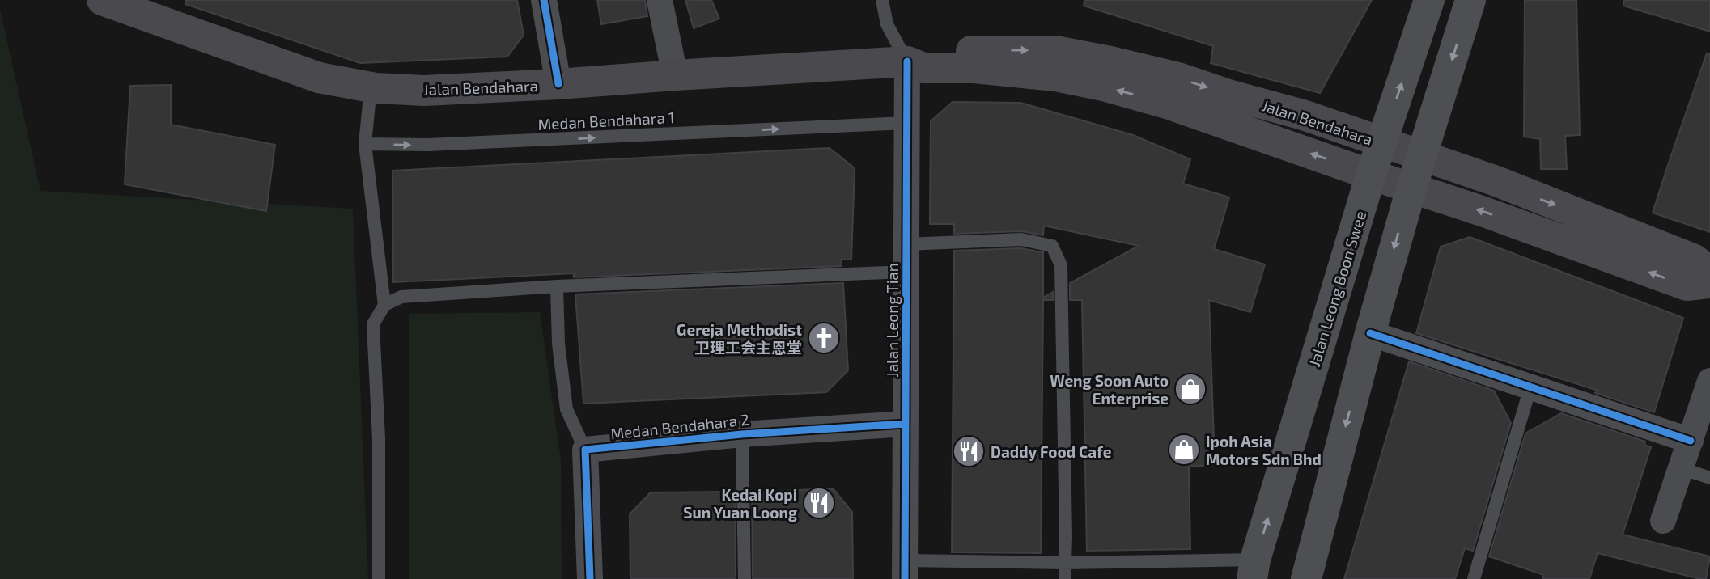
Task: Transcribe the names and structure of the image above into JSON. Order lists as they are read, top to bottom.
{
  "streets": {
    "main road": ["Jalan Bendahara", "Jalan Leong Boon Swee"],
    "street": ["Jalan Leong Tian", "Medan Bendahara 2"],
    "lane": ["Medan Bendahara 1"]
  },
  "crossings": [
    ["Jalan Bendahara", "Jalan Leong Boon Swee"],
    ["Jalan Bendahara", "Jalan Leong Tian"],
    ["Medan Bendahara 1", "Jalan Leong Tian"],
    ["Jalan Leong Tian", "Medan Bendahara 2"]
  ],
  "one_way": ["Medan Bendahara 1"],
  "places": {
    "church": ["Gereja Methodist 卫理工会主恩堂"],
    "shop": ["Weng Soon Auto Enterprise", "Ipoh Asia Motors Sdn Bhd"],
    "restaurant": ["Daddy Food Cafe", "Kedai Kopi Sun Yuan Loong"]
  }
}
